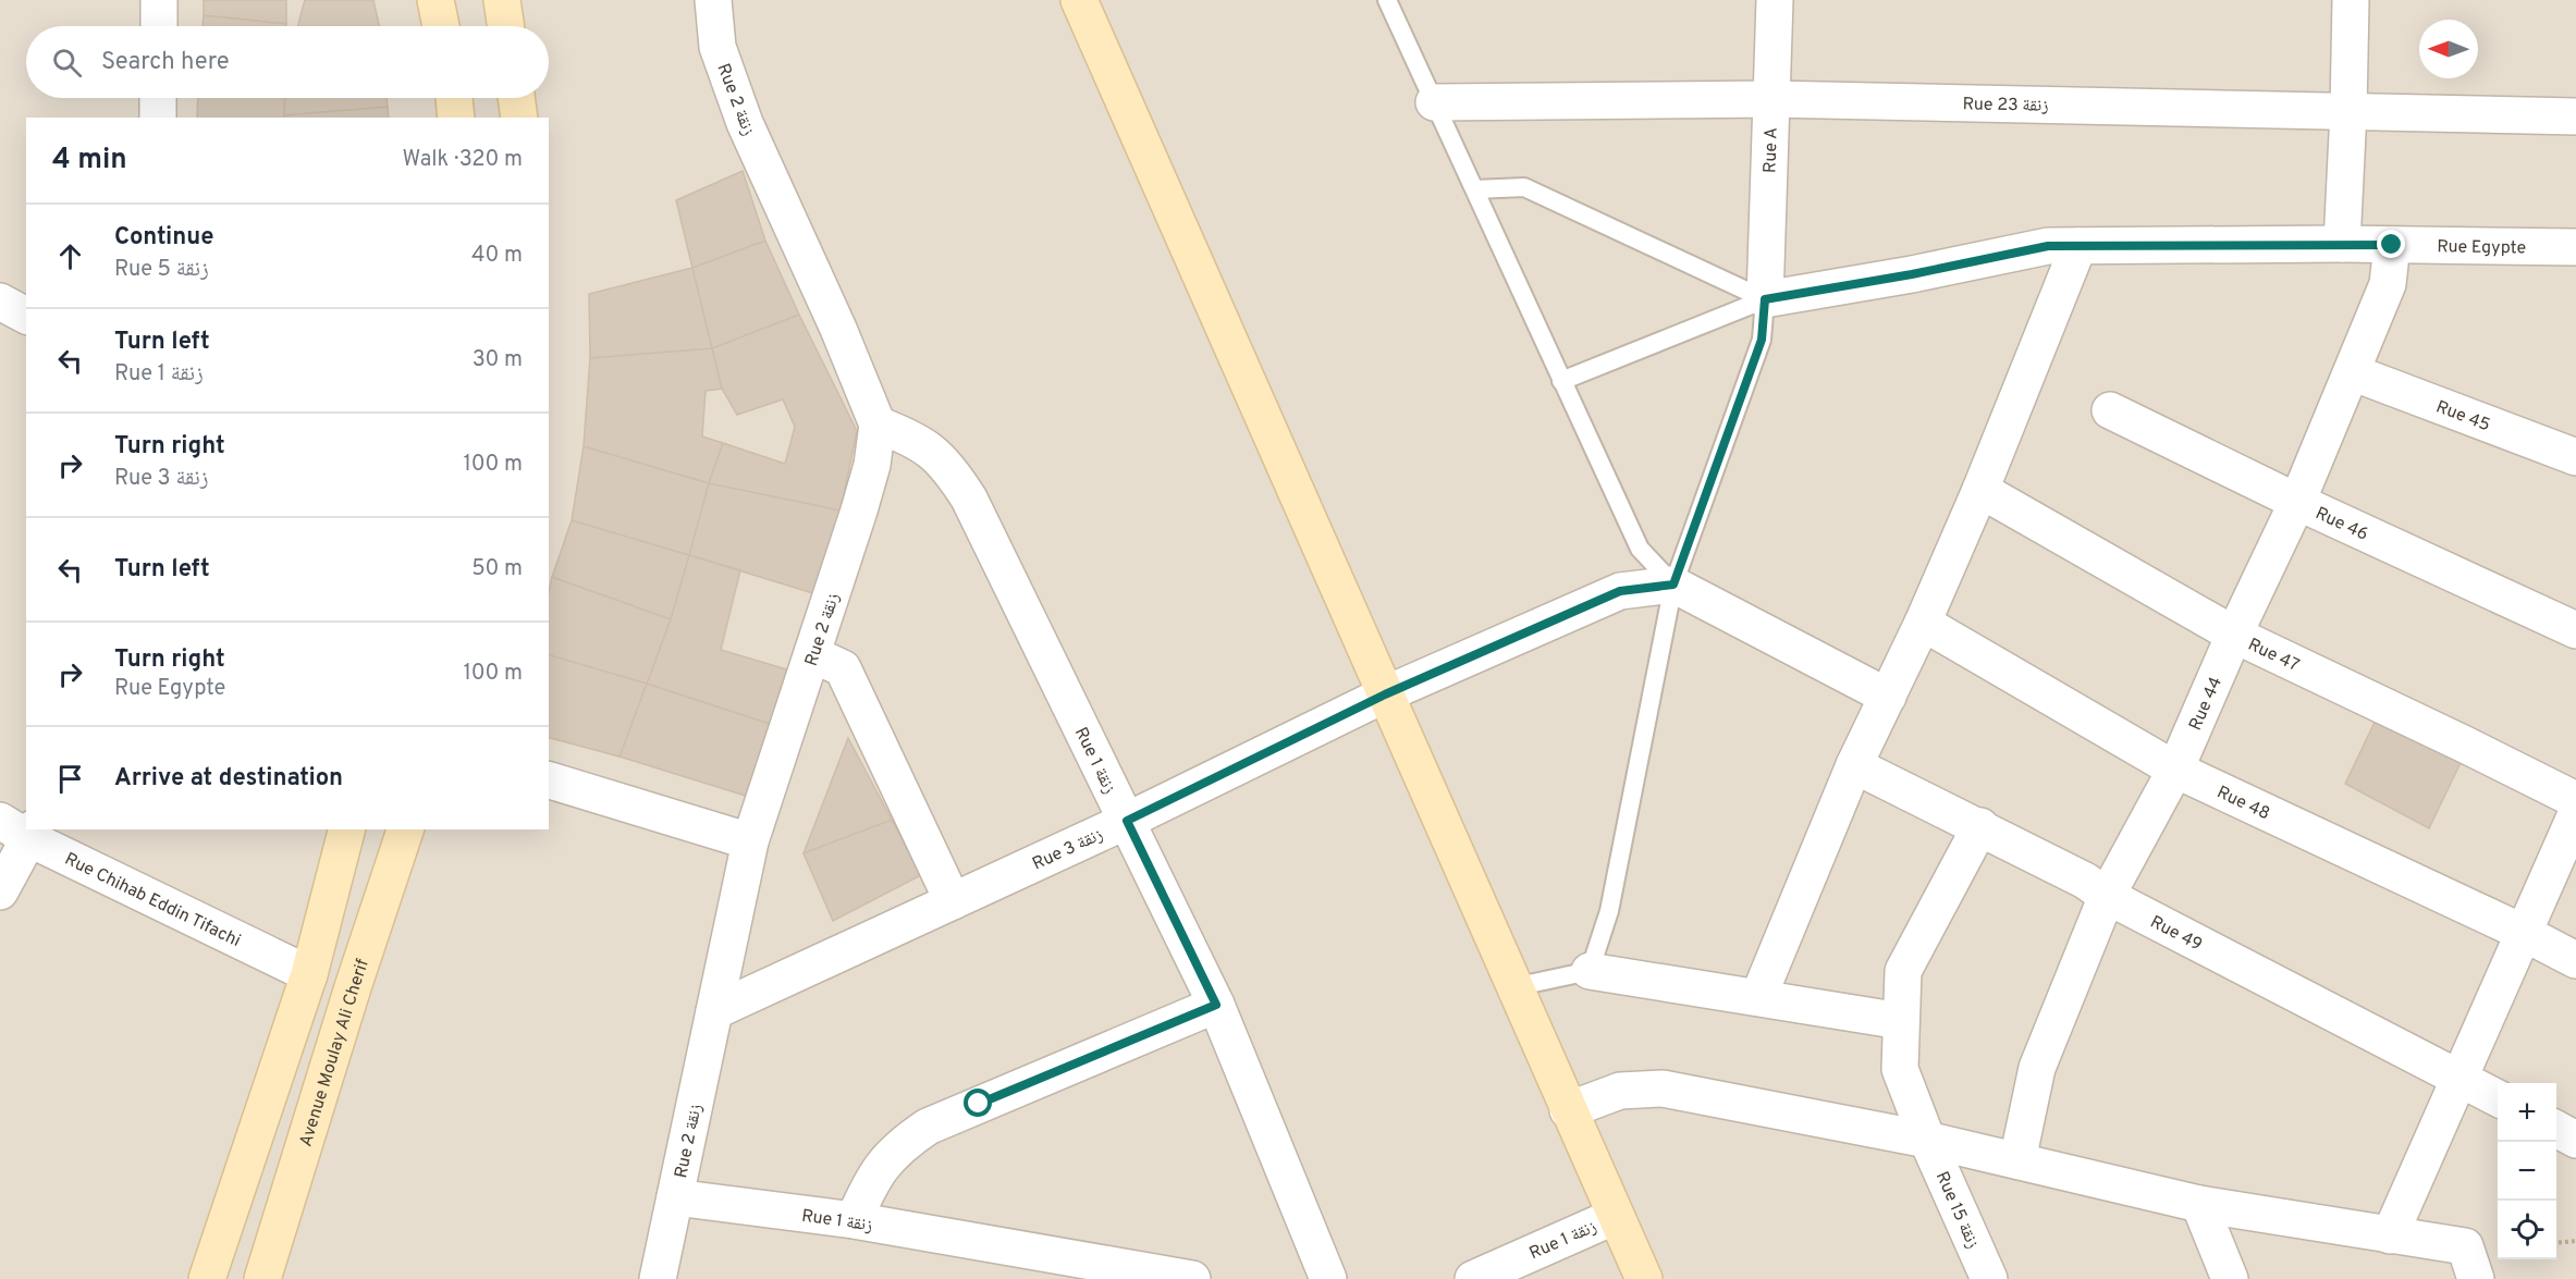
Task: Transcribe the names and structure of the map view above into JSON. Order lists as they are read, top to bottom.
{
  "streets": {
    "street": [
      "Rue 2 زنقة",
      "Rue 23 زنقة",
      "Rue A",
      "Rue Egypte",
      "Rue 45",
      "Rue 46",
      "Rue 47",
      "Rue 44",
      "Rue 1 زنقة",
      "Rue 48",
      "Rue 3 زنقة",
      "Rue Chihab Eddin Tifachi",
      "Rue 49",
      "Avenue Moulay Ali Cherif",
      "Rue 15 زنقة"
    ]
  },
  "crossings": [
    ["Rue 2 زنقة", "Rue 1 زنقة"],
    ["Rue 2 زنقة", "Rue 3 زنقة"],
    ["Rue 23 زنقة", "Rue A"],
    ["Rue A", "Rue Egypte"],
    ["Rue Egypte", "Rue 44"],
    ["Rue 45", "Rue 44"],
    ["Rue 46", "Rue 44"],
    ["Rue 47", "Rue 44"],
    ["Rue 44", "Rue 48"],
    ["Rue 44", "Rue 49"],
    ["Rue 1 زنقة", "Rue 3 زنقة"],
    ["Rue 49", "Rue 15 زنقة"]
  ],
  "north": "left",
  "page": {
    "search": "Search here",
    "heading": ["4 min", "Walk · 320 m"],
    "list": [
      ["Continue", "Rue 5 زنقة", "40 m"],
      ["Turn left", "Rue 1 زنقة", "30 m"],
      ["Turn right", "Rue 3 زنقة", "100 m"],
      ["Turn left", "50 m"],
      ["Turn right", "Rue Egypte", "100 m"],
      "Arrive at destination"
    ],
    "map_buttons": ["+", "−"]
  }
}
